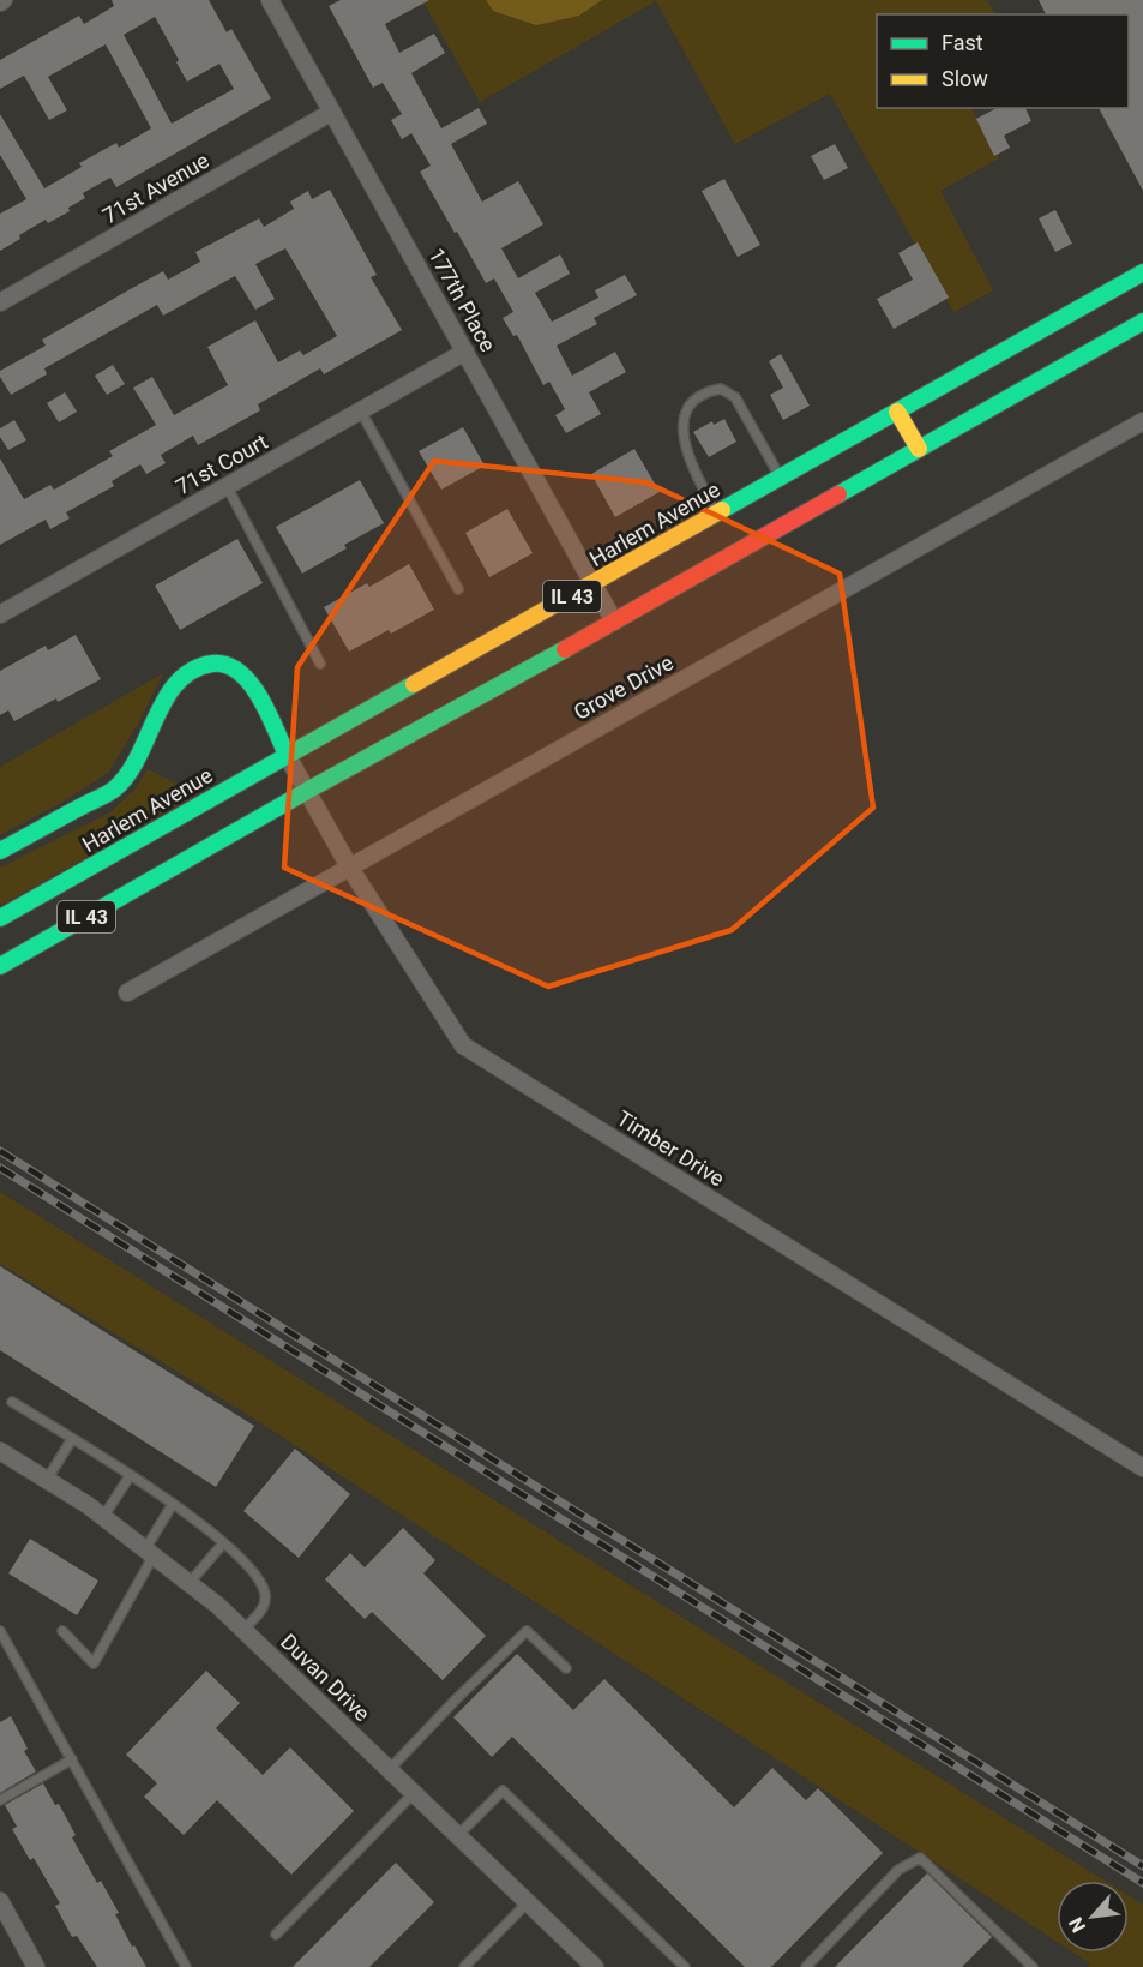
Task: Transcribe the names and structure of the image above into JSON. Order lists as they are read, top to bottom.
{
  "streets": {
    "main road": ["Harlem Avenue", "IL 43"],
    "street": [
      "71st Avenue",
      "177th Place",
      "71st Court",
      "Grove Drive",
      "Timber Drive",
      "Duvan Drive"
    ]
  },
  "crossings": [
    ["71st Avenue", "177th Place"],
    ["177th Place", "71st Court"],
    ["177th Place", "Harlem Avenue"],
    ["177th Place", "IL 43"],
    ["Harlem Avenue", "Timber Drive"],
    ["IL 43", "Timber Drive"],
    ["Grove Drive", "Timber Drive"]
  ],
  "legend": ["Fast", "Slow"],
  "north": "bottom left"
}
